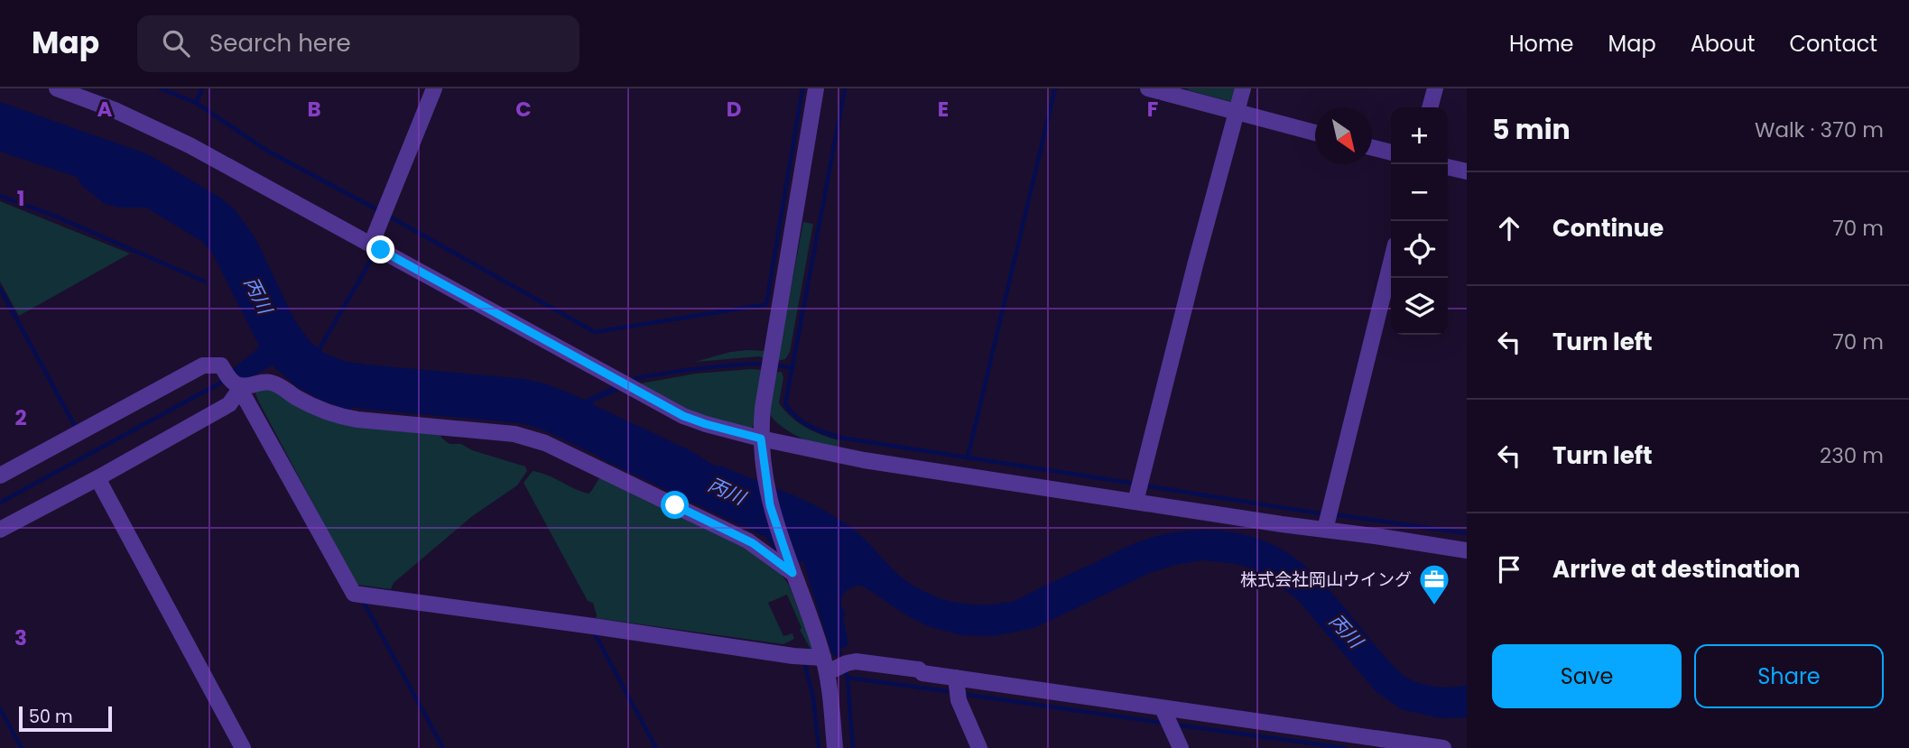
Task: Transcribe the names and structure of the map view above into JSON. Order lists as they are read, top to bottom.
{
  "water": ["丙川"],
  "places": {
    "office": ["株式会社岡山ウイング"]
  },
  "scale_bar": "50 m",
  "north": "bottom right",
  "page": {
    "header": "Map",
    "search": "Search here",
    "nav": [
      "Home",
      "Map",
      "About",
      "Contact"
    ],
    "heading": ["5 min", "Walk · 370 m"],
    "map_buttons": ["+", "−"],
    "list": [
      ["Continue", "70 m"],
      ["Turn left", "70 m"],
      ["Turn left", "230 m"],
      "Arrive at destination"
    ],
    "buttons": ["Save", "Share"],
    "scale": "50 m"
  },
  "grid": {
    "columns": [
      "A",
      "B",
      "C",
      "D",
      "E",
      "F"
    ],
    "rows": ["1", "2", "3"]
  }
}
